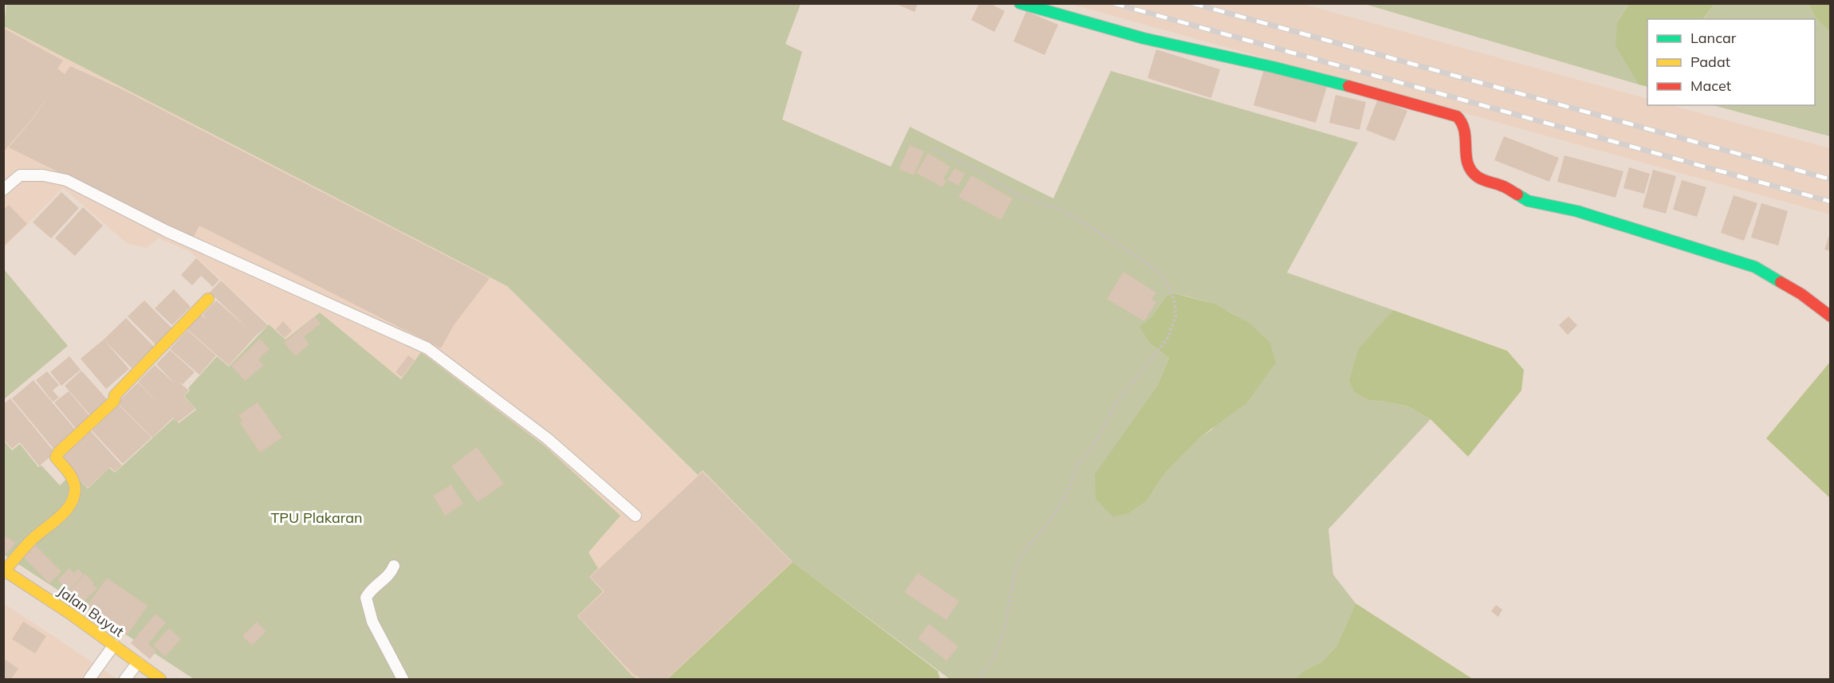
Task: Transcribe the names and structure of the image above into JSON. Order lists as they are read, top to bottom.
{
  "streets": {
    "street": ["Jalan Buyut"]
  },
  "parks": ["TPU Plakaran"],
  "legend": ["Lancar", "Padat", "Macet"]
}
